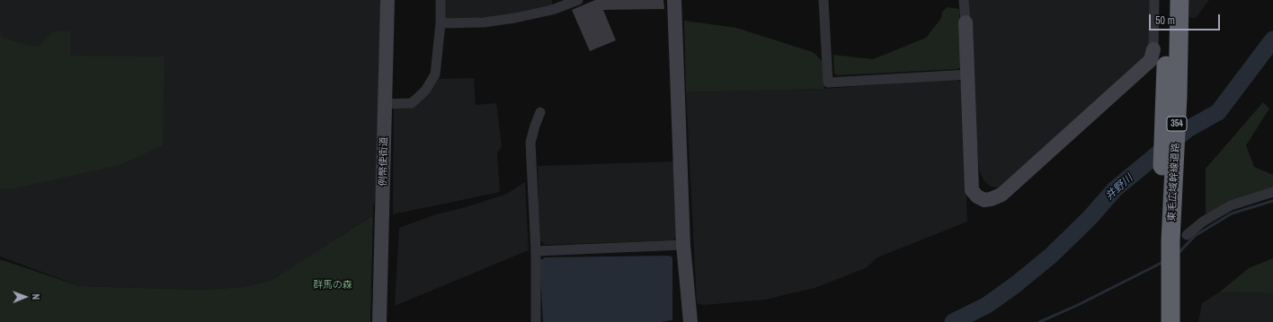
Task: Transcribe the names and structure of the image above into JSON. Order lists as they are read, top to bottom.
{
  "streets": {
    "highway": ["354", "東毛広域幹線道路"],
    "street": ["例幣使街道"]
  },
  "water": ["井野川"],
  "parks": ["群馬の森"],
  "scale_bar": "50 m",
  "north": "right"
}
